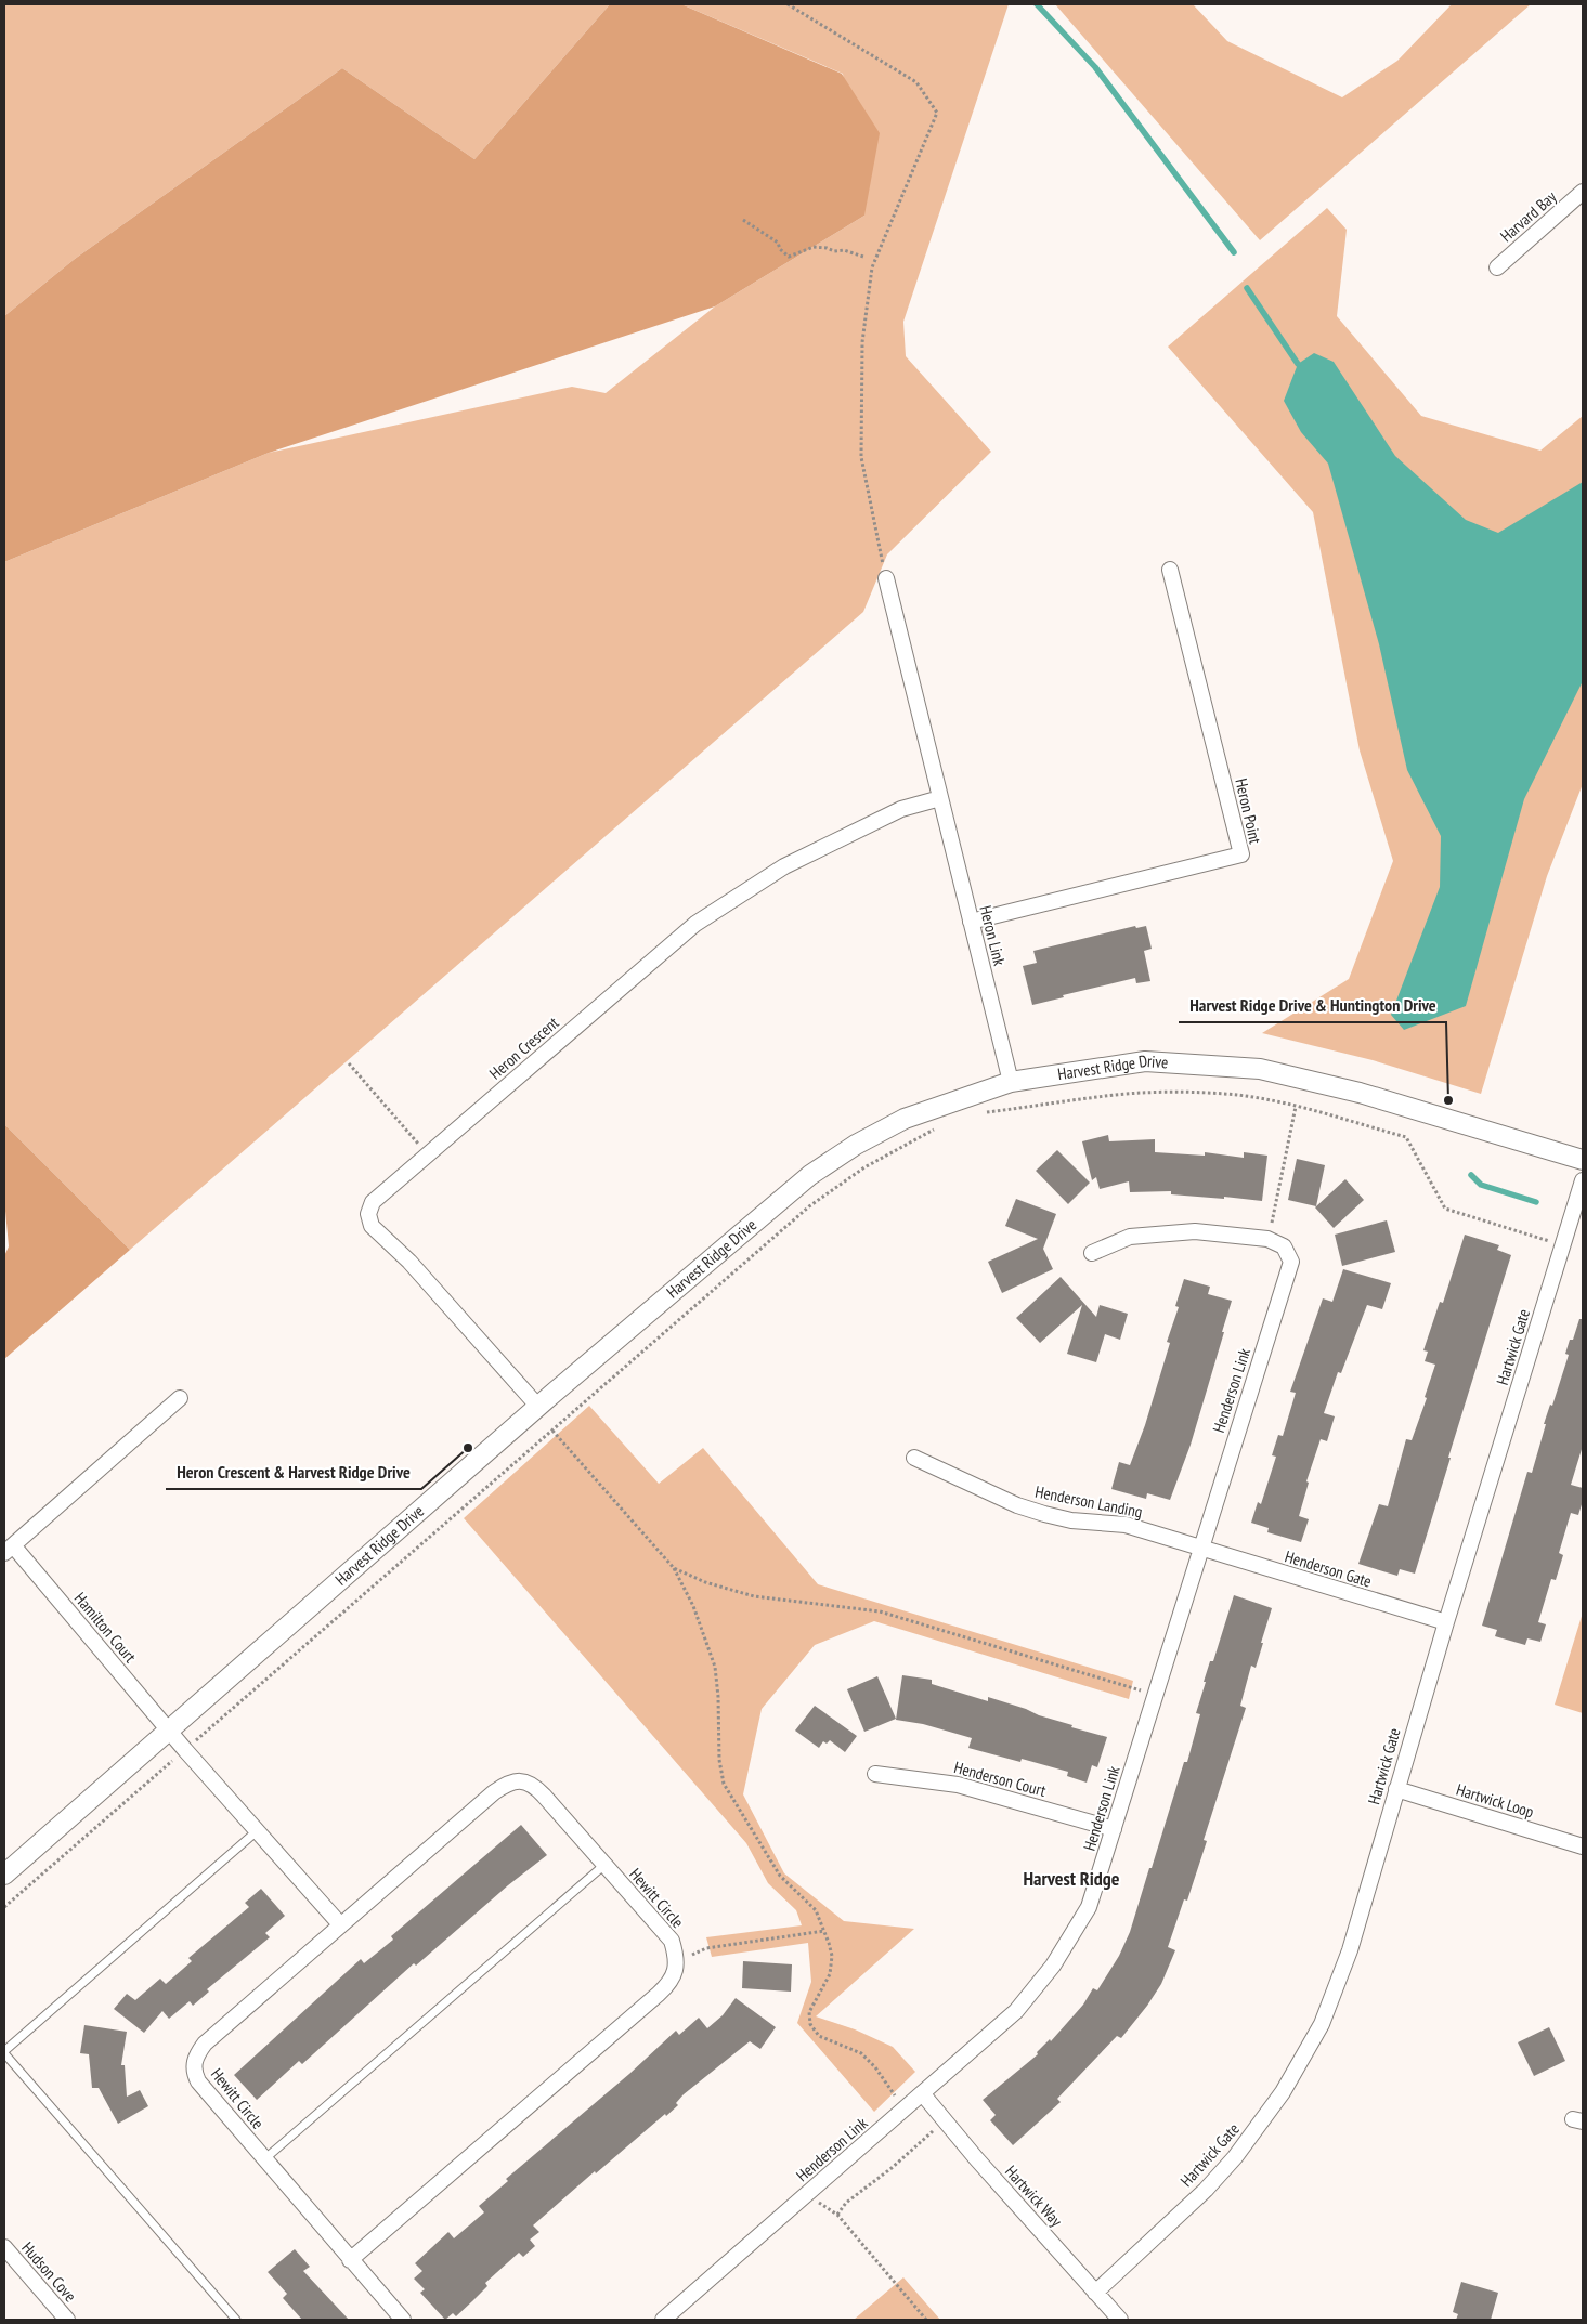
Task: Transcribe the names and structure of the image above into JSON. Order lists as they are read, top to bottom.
{
  "streets": {
    "street": [
      "Harvard Bay",
      "Heron Point",
      "Heron Link",
      "Heron Crescent",
      "Harvest Ridge Drive",
      "Hartwick Gate",
      "Henderson Link",
      "Henderson Landing",
      "Henderson Gate",
      "Hamilton Court",
      "Henderson Court",
      "Hartwick Loop",
      "Hewitt Circle",
      "Hartwick Way",
      "Hudson Cove"
    ]
  },
  "crossings": [
    ["Heron Point", "Heron Link"],
    ["Heron Link", "Heron Crescent"],
    ["Heron Link", "Harvest Ridge Drive"],
    ["Heron Crescent", "Harvest Ridge Drive"],
    ["Harvest Ridge Drive", "Hamilton Court"],
    ["Hartwick Gate", "Henderson Gate"],
    ["Hartwick Gate", "Hartwick Loop"],
    ["Hartwick Gate", "Hartwick Way"],
    ["Henderson Link", "Henderson Landing"],
    ["Henderson Link", "Henderson Gate"],
    ["Henderson Link", "Henderson Court"],
    ["Henderson Link", "Hartwick Way"],
    ["Henderson Landing", "Henderson Gate"]
  ],
  "districts": ["Harvest Ridge"],
  "places": ["Harvest Ridge Drive & Huntington Drive", "Heron Crescent & Harvest Ridge Drive"]
}
